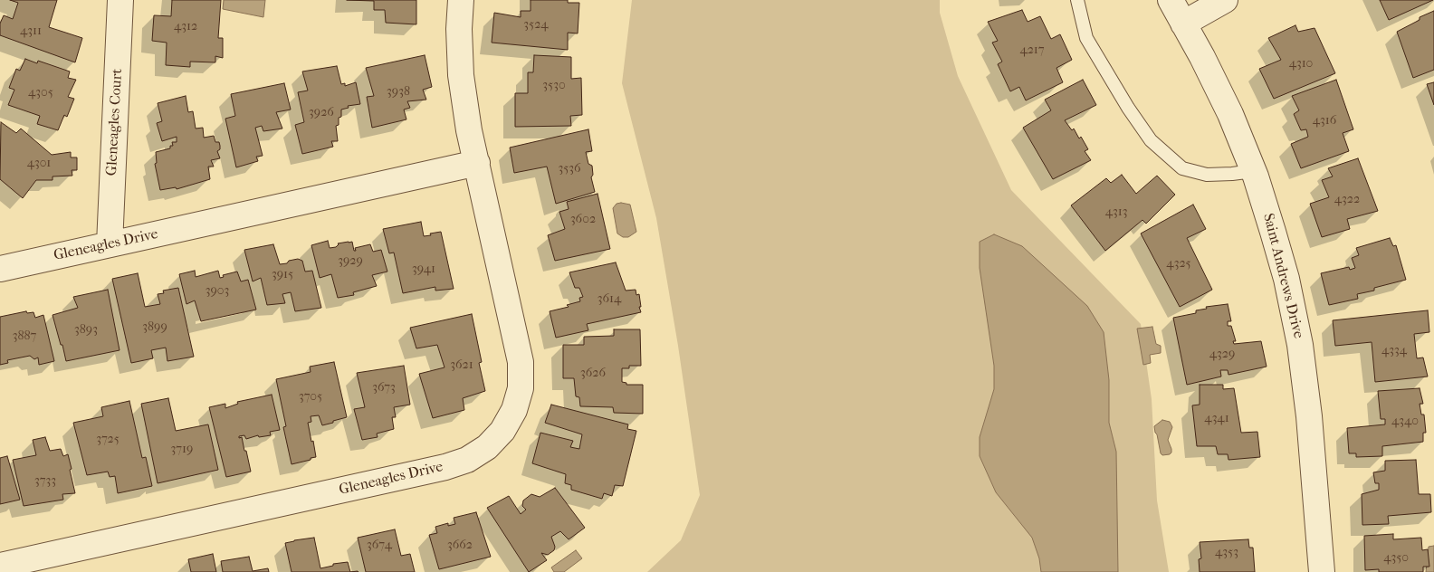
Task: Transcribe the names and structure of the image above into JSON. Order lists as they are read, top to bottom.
{
  "streets": {
    "street": ["Gleneagles Court", "Gleneagles Drive", "Saint Andrews Drive"]
  },
  "crossings": [
    ["Gleneagles Court", "Gleneagles Drive"]
  ],
  "house_numbers": [
    "3524",
    "4312",
    "4311",
    "4217",
    "4310",
    "3530",
    "3938",
    "4305",
    "3926",
    "4316",
    "4301",
    "3536",
    "4322",
    "4313",
    "3602",
    "3929",
    "4325",
    "3941",
    "3915",
    "3903",
    "3614",
    "3899",
    "3893",
    "3887",
    "4334",
    "4329",
    "3621",
    "3626",
    "3673",
    "3705",
    "4341",
    "4340",
    "3725",
    "3719",
    "3733",
    "3674",
    "3662",
    "4353",
    "4350"
  ]
}
